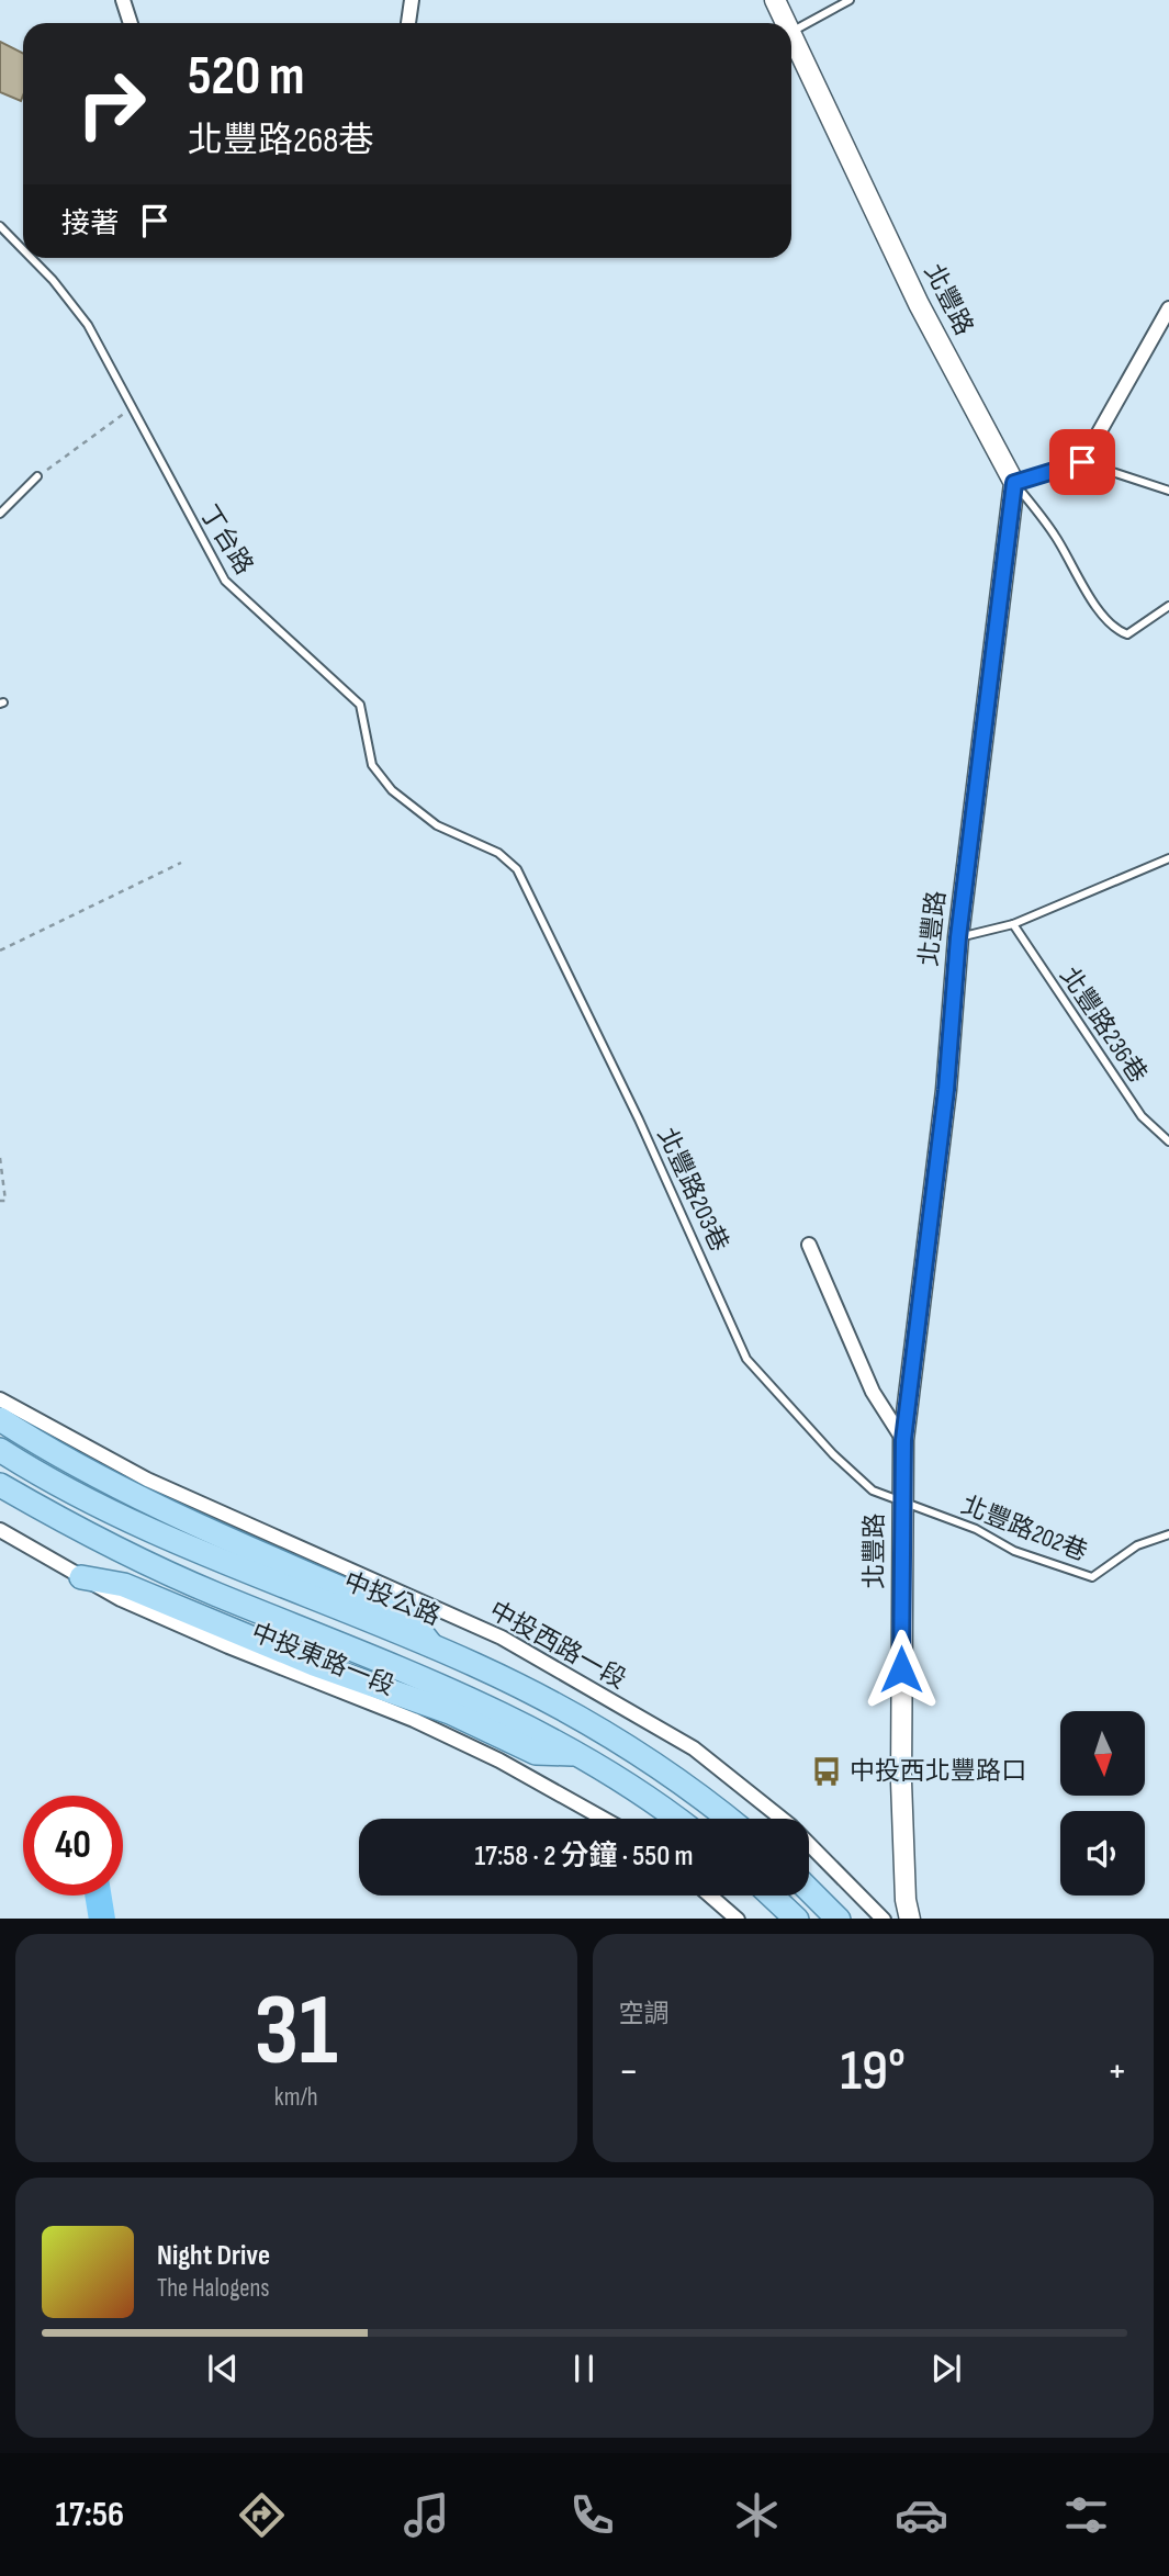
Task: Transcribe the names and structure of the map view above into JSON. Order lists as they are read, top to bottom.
{
  "streets": {
    "main road": ["中投公路"],
    "street": ["北豐路", "中投西路一段", "中投東路一段"],
    "lane": [
      "丁台路",
      "北豐路236巷",
      "北豐路203巷",
      "北豐路202巷"
    ]
  },
  "crossings": [
    ["北豐路", "北豐路203巷"],
    ["北豐路", "北豐路202巷"],
    ["丁台路", "北豐路203巷"],
    ["北豐路203巷", "北豐路202巷"]
  ],
  "places": {
    "bus stop": ["中投西北豐路口"]
  },
  "north": "bottom",
  "page": {
    "turn": ["520 m", "北豐路268巷"],
    "then": "接著",
    "limit": "40",
    "trip": "17:58 · 2 分鐘 · 550 m",
    "tile": [
      ["31", "km/h"],
      "空調"
    ],
    "heat": ["−", "19°", "+"],
    "song": ["Night Drive", "The Halogens"],
    "tabs": "17:56"
  }
}
